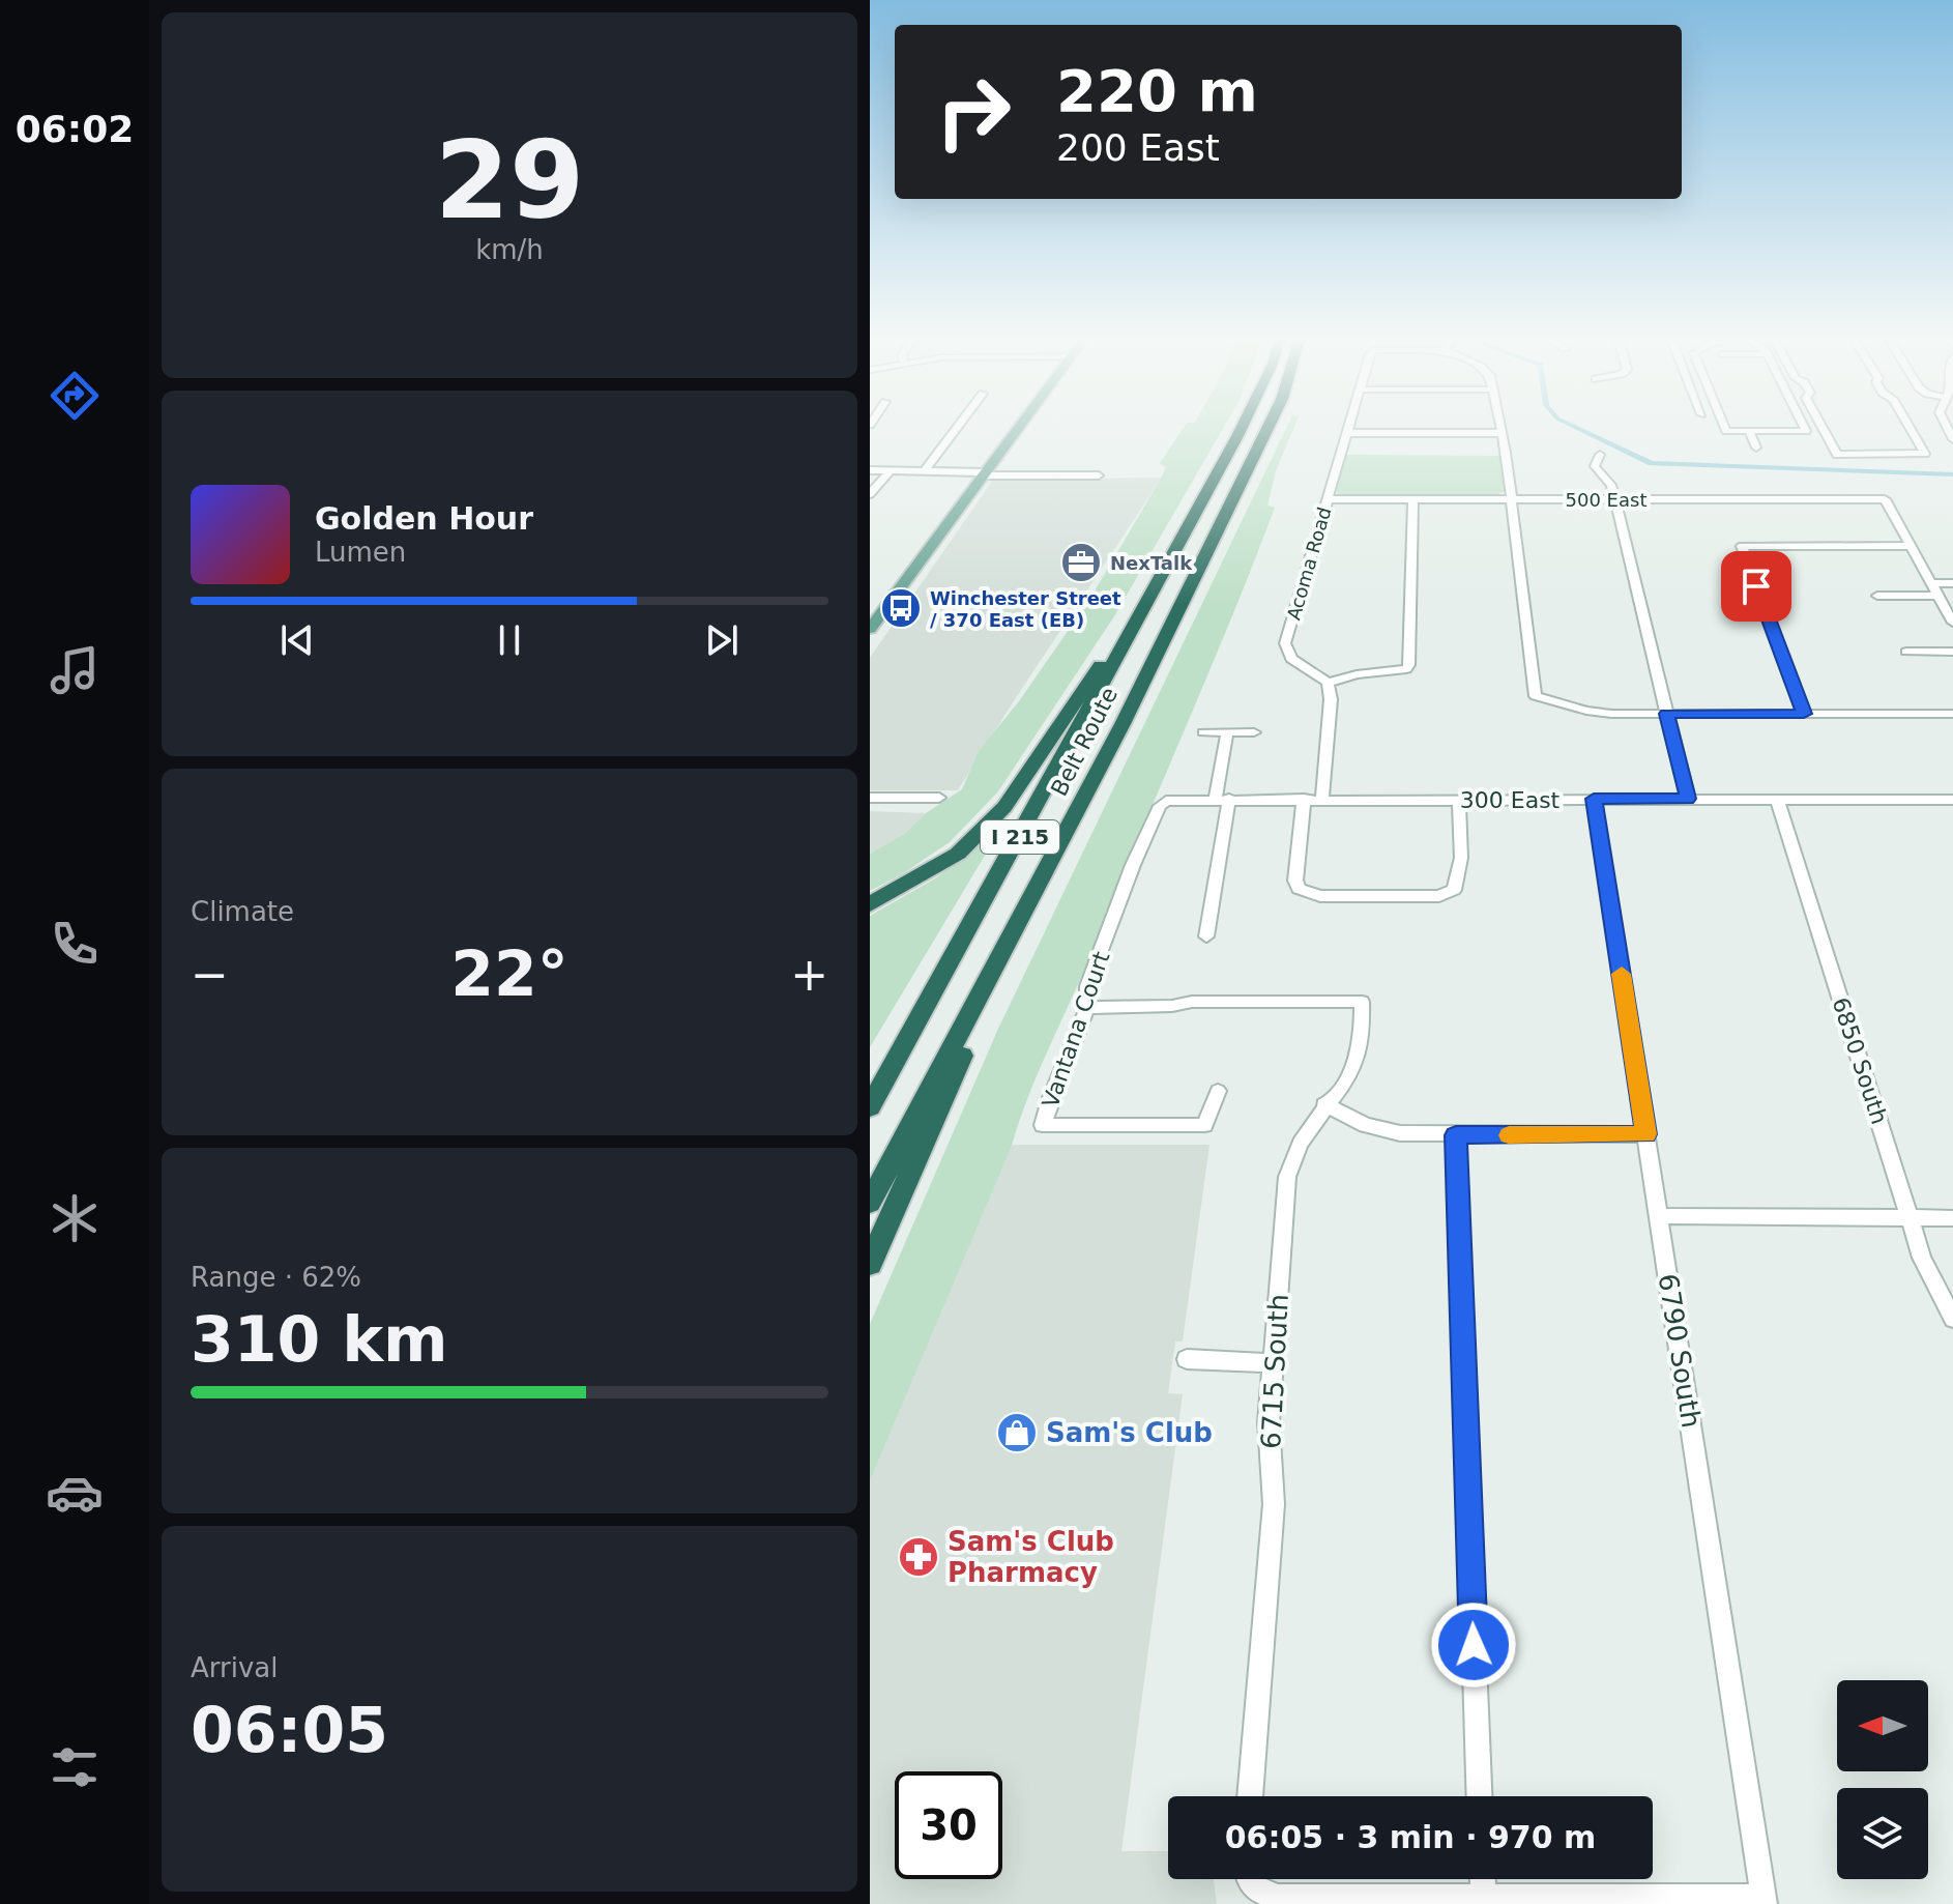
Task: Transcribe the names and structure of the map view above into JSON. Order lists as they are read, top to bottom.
{
  "streets": {
    "highway": ["Belt Route", "I 215"],
    "street": [
      "500 East",
      "Acoma Road",
      "300 East",
      "Vantana Court",
      "6850 South",
      "6790 South",
      "6715 South"
    ]
  },
  "crossings": [
    ["500 East", "Acoma Road"],
    ["300 East", "Vantana Court"],
    ["300 East", "6850 South"],
    ["300 East", "6790 South"],
    ["Vantana Court", "6715 South"]
  ],
  "places": {
    "office": ["NexTalk"],
    "bus stop": ["Winchester Street / 370 East (EB)"],
    "shop": ["Sam's Club"],
    "pharmacy": ["Sam's Club Pharmacy"]
  },
  "north": "left",
  "page": {
    "tabs": "06:02",
    "tile": [
      ["29", "km/h"],
      "Climate",
      ["Range · 62%", "310 km"],
      ["Arrival", "06:05"]
    ],
    "turn": ["220 m", "200 East"],
    "song": ["Golden Hour", "Lumen"],
    "heat": ["−", "22°", "+"],
    "limit": "30",
    "trip": "06:05 · 3 min · 970 m"
  }
}
